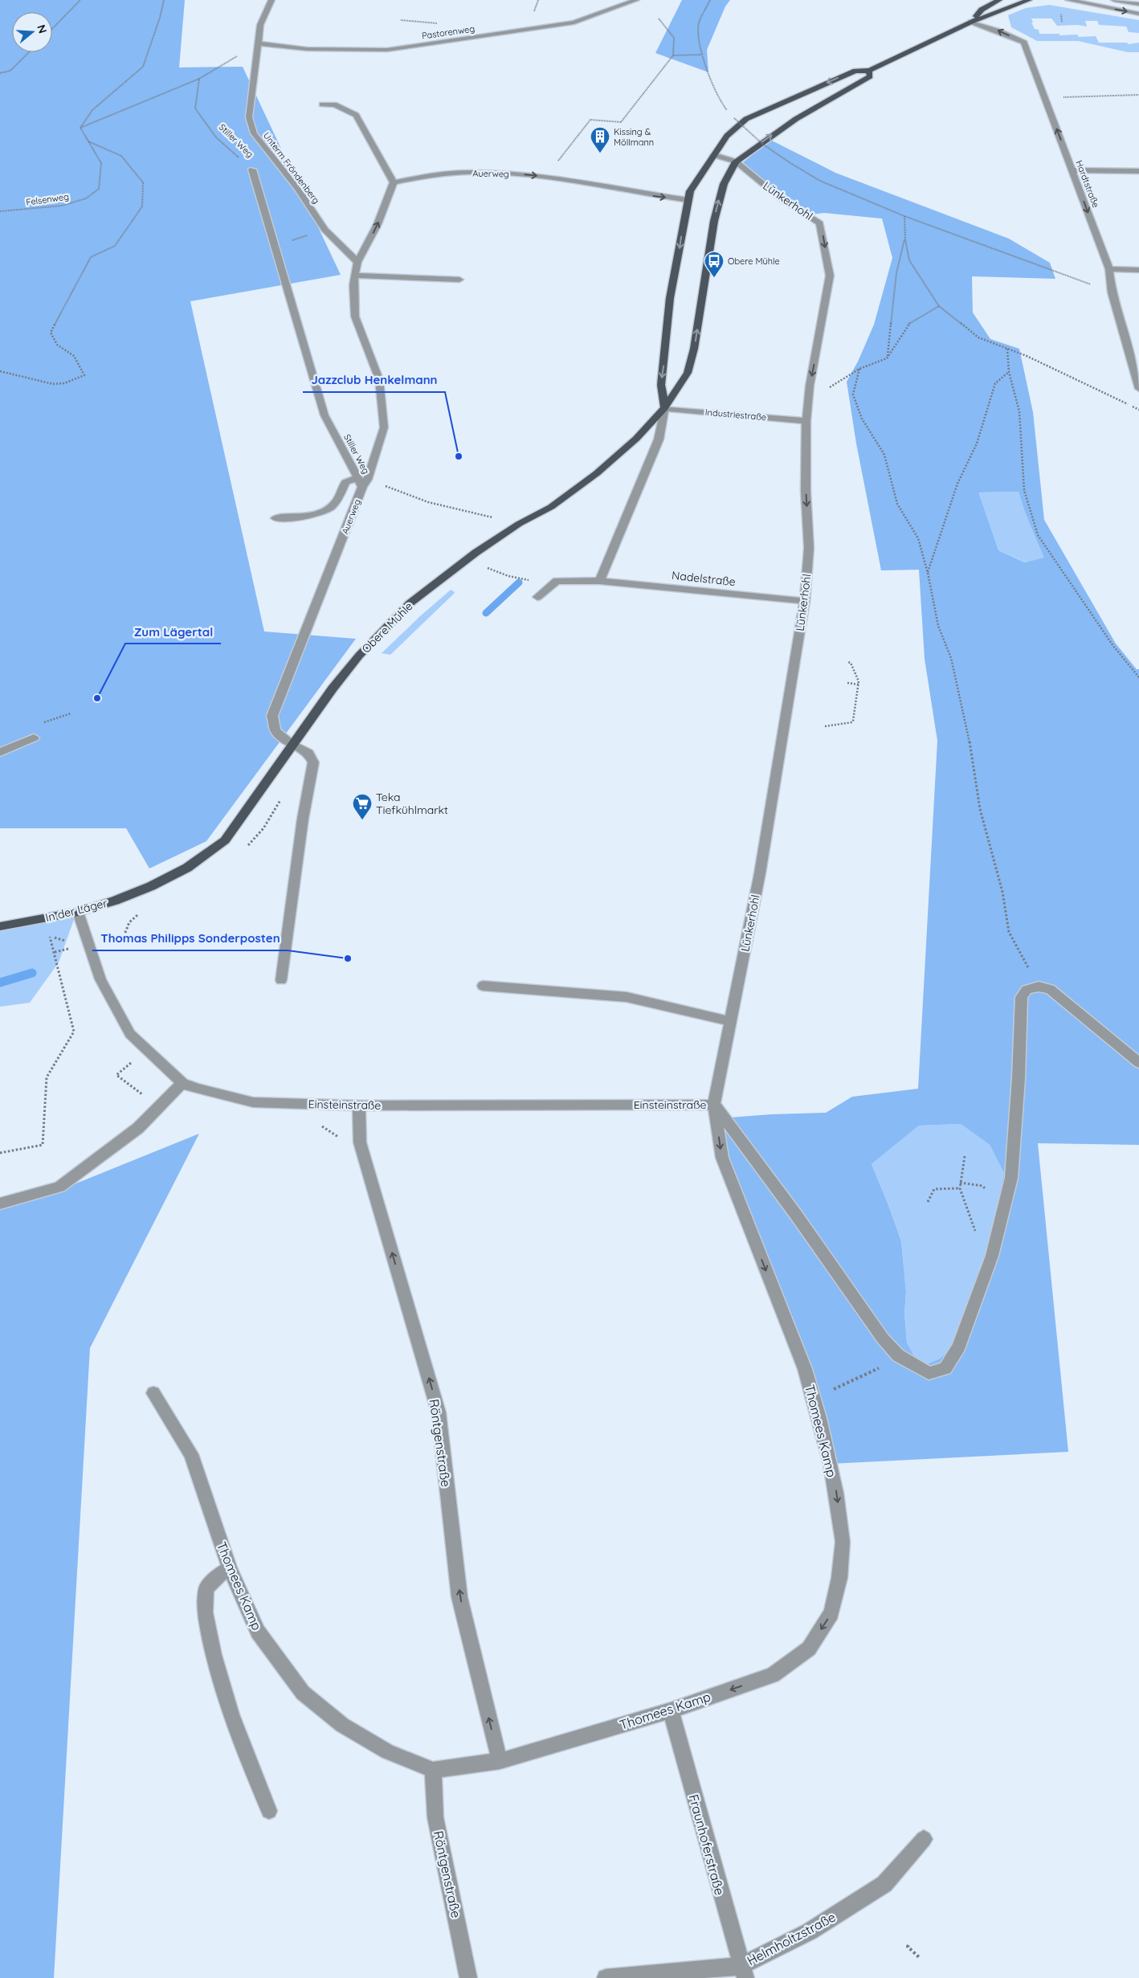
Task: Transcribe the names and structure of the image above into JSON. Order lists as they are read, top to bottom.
{
  "streets": {
    "main road": ["Obere Mühle", "In der Läger"],
    "street": [
      "Pastorenweg",
      "Stiller Weg",
      "Unterm Fröndenberg",
      "Auerweg",
      "Hardtstraße",
      "Lünkerhohl",
      "Industriestraße",
      "Nadelstraße",
      "Einsteinstraße",
      "Thomees Kamp",
      "Röntgenstraße",
      "Fraunhoferstraße",
      "Helmholtzstraße"
    ],
    "path": ["Felsenweg"]
  },
  "crossings": [
    ["Pastorenweg", "Unterm Fröndenberg"],
    ["Stiller Weg", "Auerweg"],
    ["Unterm Fröndenberg", "Auerweg"],
    ["Auerweg", "Obere Mühle"],
    ["Hardtstraße", "Obere Mühle"],
    ["Lünkerhohl", "Industriestraße"],
    ["Lünkerhohl", "Nadelstraße"],
    ["Lünkerhohl", "Obere Mühle"],
    ["Lünkerhohl", "Einsteinstraße"],
    ["Lünkerhohl", "Thomees Kamp"],
    ["Industriestraße", "Obere Mühle"],
    ["Obere Mühle", "In der Läger"],
    ["In der Läger", "Einsteinstraße"],
    ["Einsteinstraße", "Thomees Kamp"],
    ["Einsteinstraße", "Röntgenstraße"],
    ["Thomees Kamp", "Röntgenstraße"],
    ["Thomees Kamp", "Fraunhoferstraße"],
    ["Fraunhoferstraße", "Helmholtzstraße"]
  ],
  "one_way": ["Lünkerhohl", "Thomees Kamp", "Röntgenstraße"],
  "places": {
    "building": ["Kissing & Möllmann"],
    "bus stop": ["Obere Mühle"],
    "other": ["Jazzclub Henkelmann", "Zum Lägertal", "Thomas Philipps Sonderposten"],
    "supermarket": ["Teka Tiefkühlmarkt"]
  },
  "north": "right"
}
